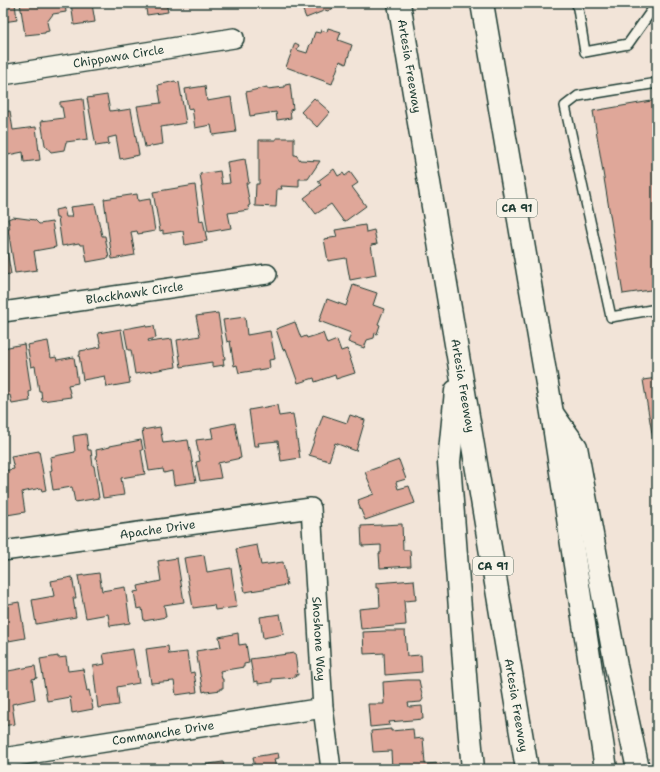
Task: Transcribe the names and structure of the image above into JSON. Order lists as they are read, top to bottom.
{
  "streets": {
    "highway": ["Artesia Freeway", "CA 91"],
    "street": [
      "Chippawa Circle",
      "Blackhawk Circle",
      "Apache Drive",
      "Shoshone Way",
      "Commanche Drive"
    ]
  },
  "crossings": [
    ["Apache Drive", "Shoshone Way"],
    ["Shoshone Way", "Commanche Drive"]
  ]
}
